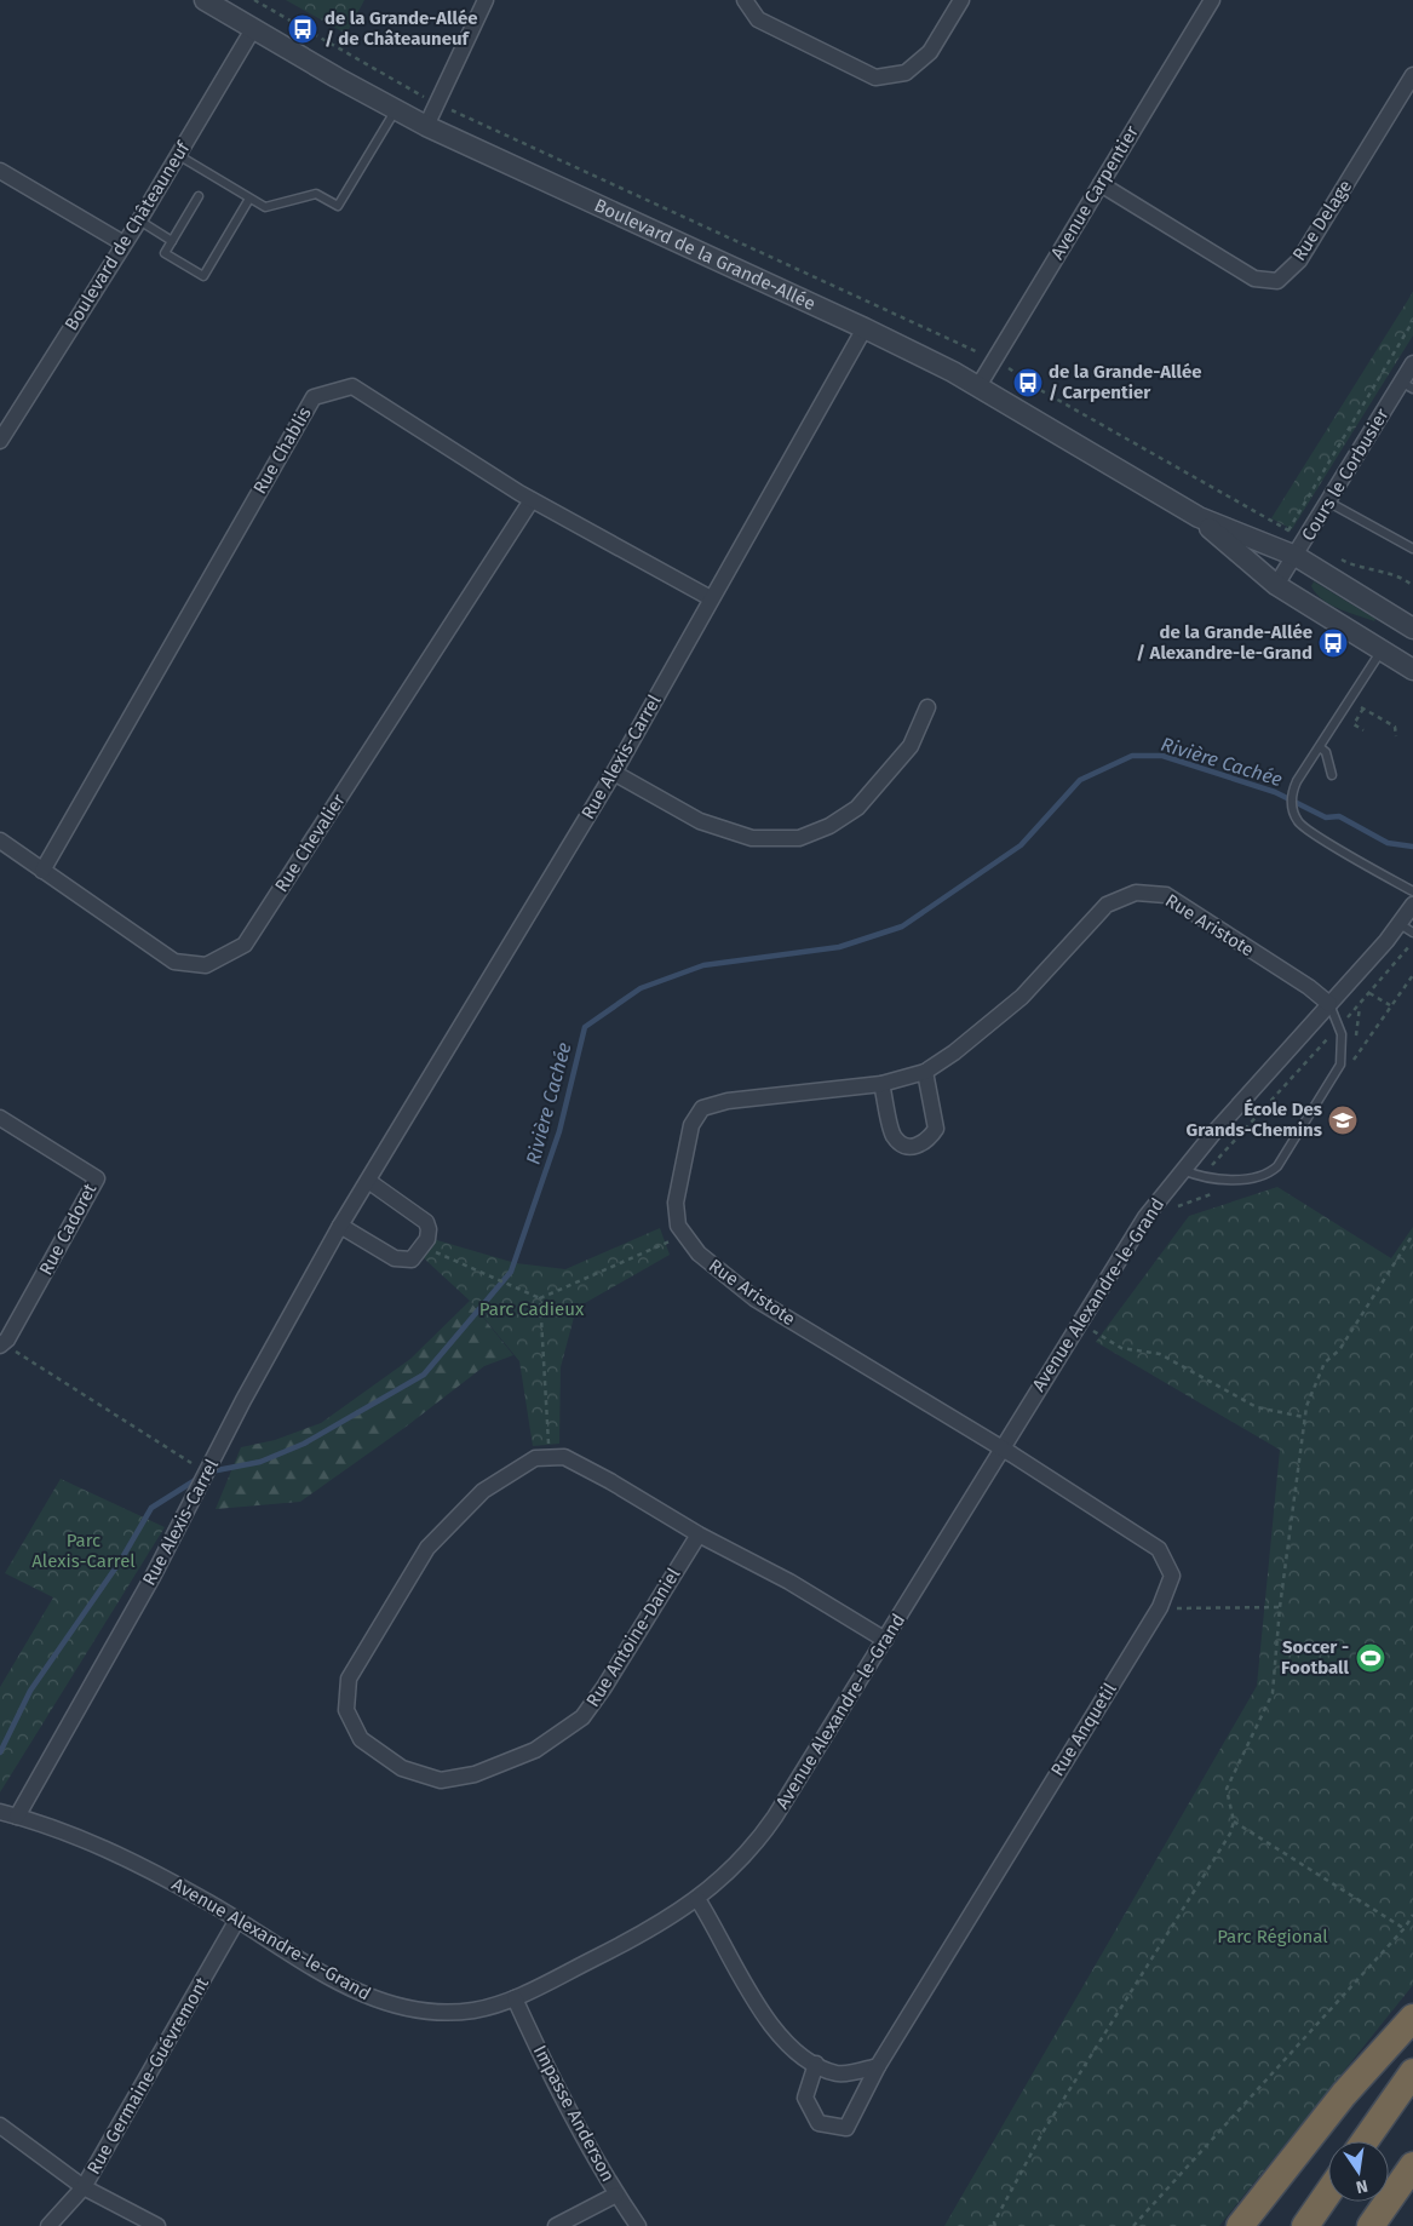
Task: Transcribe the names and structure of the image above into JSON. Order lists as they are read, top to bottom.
{
  "streets": {
    "street": [
      "Avenue Carpentier",
      "Rue Delage",
      "Boulevard de Châteauneuf",
      "Boulevard de la Grande-Allée",
      "Rue Chablis",
      "Cours le Corbusier",
      "Rue Alexis-Carrel",
      "Rue Chevalier",
      "Rue Aristote",
      "Rue Cadoret",
      "Avenue Alexandre-le-Grand",
      "Rue Antoine-Daniel",
      "Rue Anquetil",
      "Rue Germaine-Guévremont",
      "Impasse Anderson"
    ]
  },
  "crossings": [
    ["Avenue Carpentier", "Rue Delage"],
    ["Avenue Carpentier", "Boulevard de la Grande-Allée"],
    ["Boulevard de Châteauneuf", "Boulevard de la Grande-Allée"],
    ["Boulevard de la Grande-Allée", "Cours le Corbusier"],
    ["Boulevard de la Grande-Allée", "Rue Alexis-Carrel"],
    ["Rue Chablis", "Rue Alexis-Carrel"],
    ["Rue Chablis", "Rue Chevalier"],
    ["Rue Alexis-Carrel", "Avenue Alexandre-le-Grand"],
    ["Rue Aristote", "Avenue Alexandre-le-Grand"],
    ["Rue Aristote", "Rue Anquetil"],
    ["Avenue Alexandre-le-Grand", "Rue Antoine-Daniel"],
    ["Avenue Alexandre-le-Grand", "Rue Anquetil"],
    ["Avenue Alexandre-le-Grand", "Rue Germaine-Guévremont"],
    ["Avenue Alexandre-le-Grand", "Impasse Anderson"]
  ],
  "water": ["Rivière Cachée"],
  "parks": ["Parc Cadieux", "Parc Alexis-Carrel", "Parc Régional"],
  "places": {
    "bus stop": ["de la Grande-Allée / de Châteauneuf", "de la Grande-Allée / Carpentier", "de la Grande-Allée / Alexandre-le-Grand"],
    "school or university": ["École Des Grands-Chemins"],
    "sports": ["Soccer - Football"]
  },
  "north": "bottom"
}
